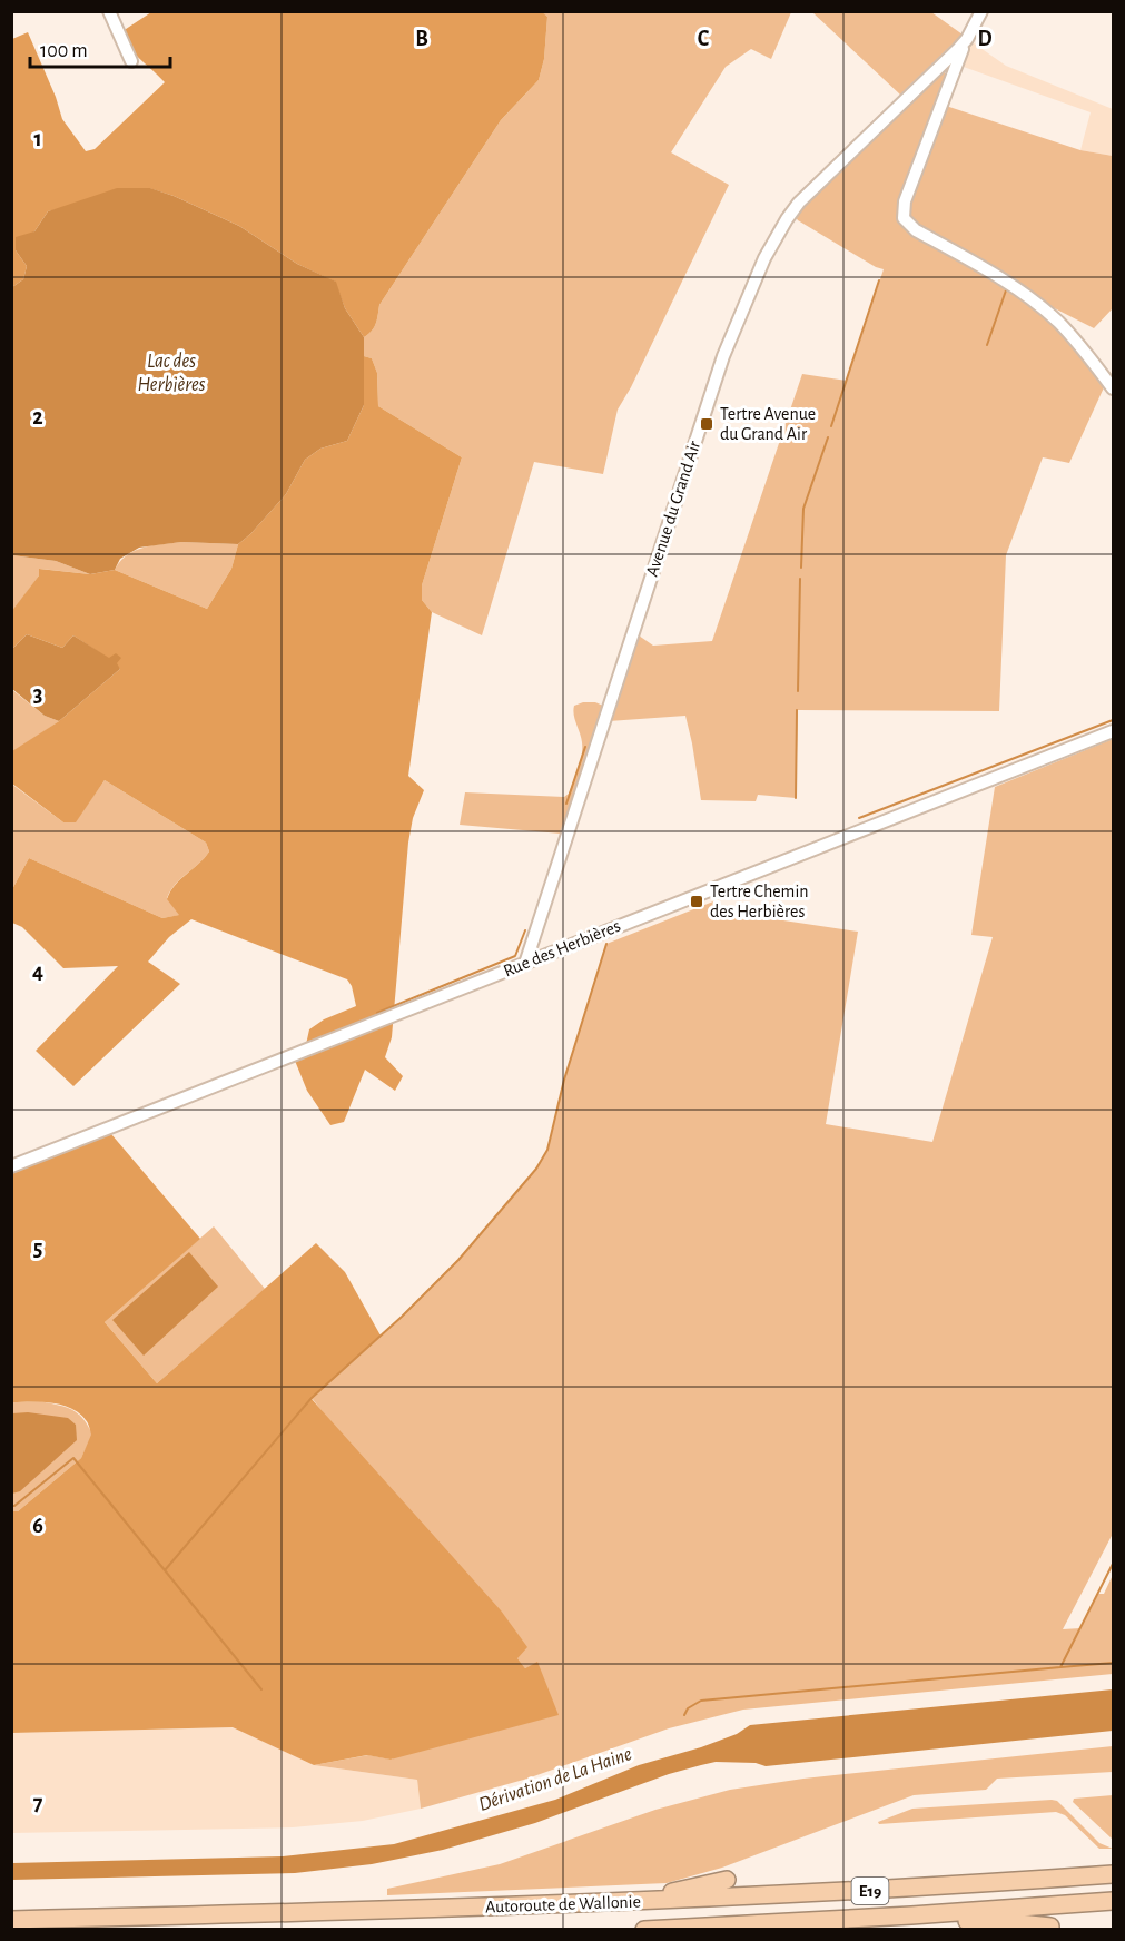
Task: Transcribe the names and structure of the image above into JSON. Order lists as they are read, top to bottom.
{
  "streets": {
    "highway": ["E19", "Autoroute de Wallonie"],
    "street": ["Avenue du Grand Air", "Rue des Herbières"]
  },
  "crossings": [
    ["Avenue du Grand Air", "Rue des Herbières"]
  ],
  "water": ["Lac des Herbières", "Dérivation de La Haine"],
  "places": {
    "transit": ["Tertre Avenue du Grand Air", "Tertre Chemin des Herbières"]
  },
  "scale_bar": "100 m",
  "grid": {
    "columns": ["B", "C", "D"],
    "rows": [
      "1",
      "2",
      "3",
      "4",
      "5",
      "6",
      "7"
    ]
  }
}
